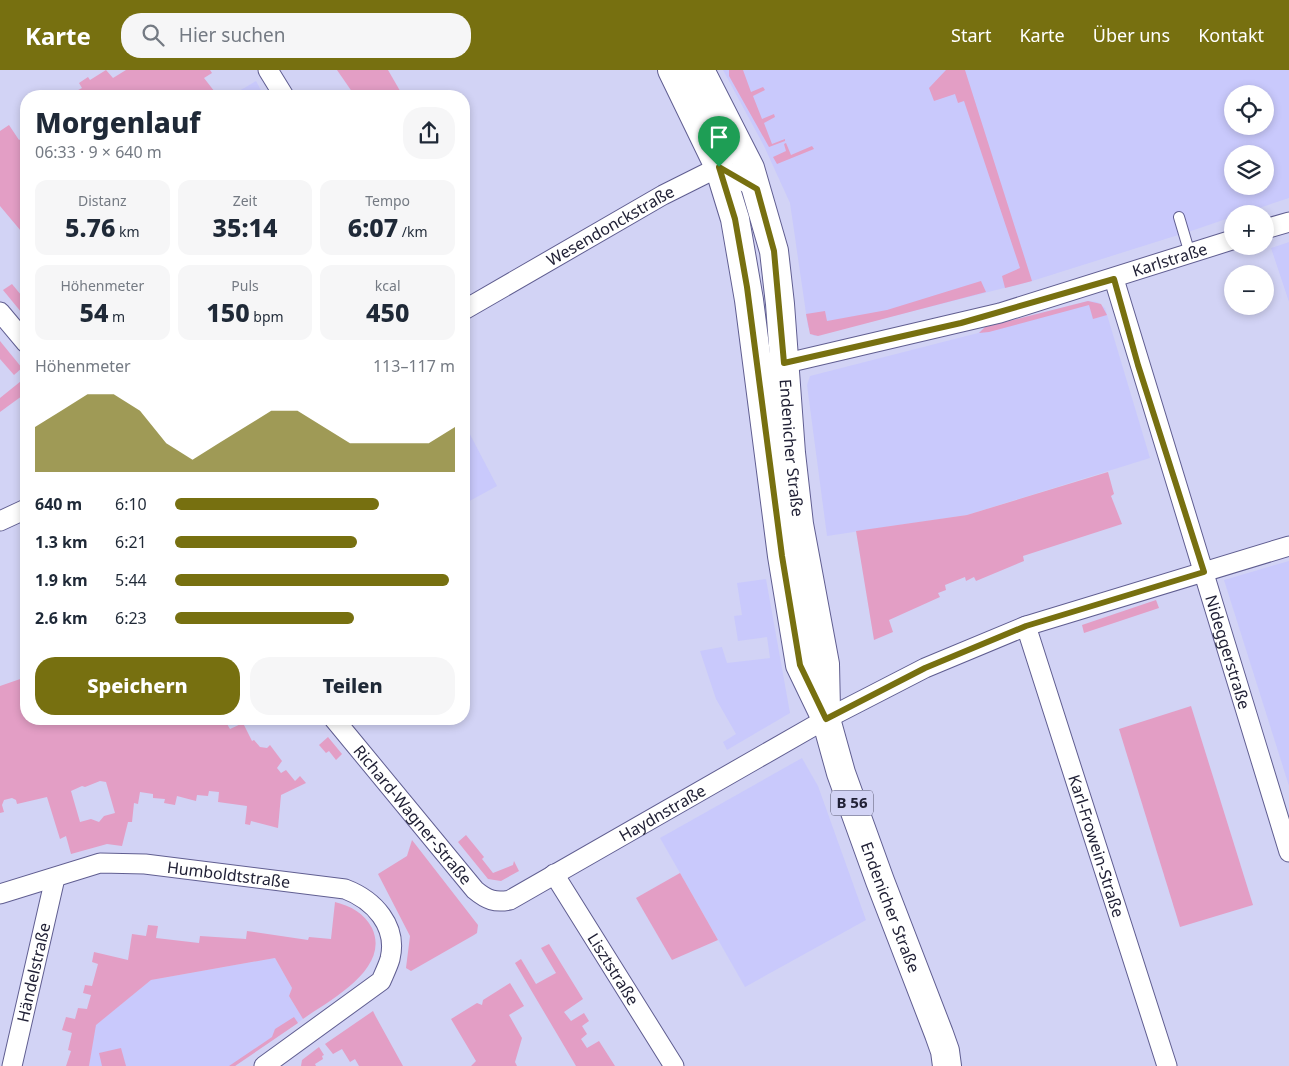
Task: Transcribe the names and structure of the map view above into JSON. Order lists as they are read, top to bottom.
{
  "streets": {
    "main road": ["Endenicher Straße", "B 56"],
    "street": [
      "Wesendonckstraße",
      "Karlstraße",
      "Nideggerstraße",
      "Haydnstraße",
      "Richard-Wagner-Straße",
      "Karl-Frowein-Straße",
      "Humboldtstraße",
      "Lisztstraße",
      "Händelstraße"
    ]
  },
  "crossings": [
    ["Wesendonckstraße", "Endenicher Straße"],
    ["Karlstraße", "Endenicher Straße"],
    ["Karlstraße", "Nideggerstraße"],
    ["Endenicher Straße", "Haydnstraße"],
    ["Nideggerstraße", "Haydnstraße"],
    ["Haydnstraße", "Richard-Wagner-Straße"],
    ["Haydnstraße", "Karl-Frowein-Straße"],
    ["Haydnstraße", "Lisztstraße"],
    ["Humboldtstraße", "Händelstraße"]
  ],
  "page": {
    "header": "Karte",
    "search": "Hier suchen",
    "nav": [
      "Start",
      "Karte",
      "Über uns",
      "Kontakt"
    ],
    "map_buttons": ["+", "−"],
    "heading": ["Morgenlauf", "06:33 · 9 × 640 m"],
    "stats": [
      ["Distanz", "5.76 km"],
      ["Zeit", "35:14"],
      ["Tempo", "6:07 /km"],
      ["Höhenmeter", "54 m"],
      ["Puls", "150 bpm"],
      ["kcal", "450"]
    ],
    "chart": ["Höhenmeter", "113–117 m"],
    "list": [
      {
        "name": "640 m",
        "note": "6:10"
      },
      {
        "name": "1.3 km",
        "note": "6:21"
      },
      {
        "name": "1.9 km",
        "note": "5:44"
      },
      {
        "name": "2.6 km",
        "note": "6:23"
      }
    ],
    "buttons": ["Speichern", "Teilen"]
  }
}
